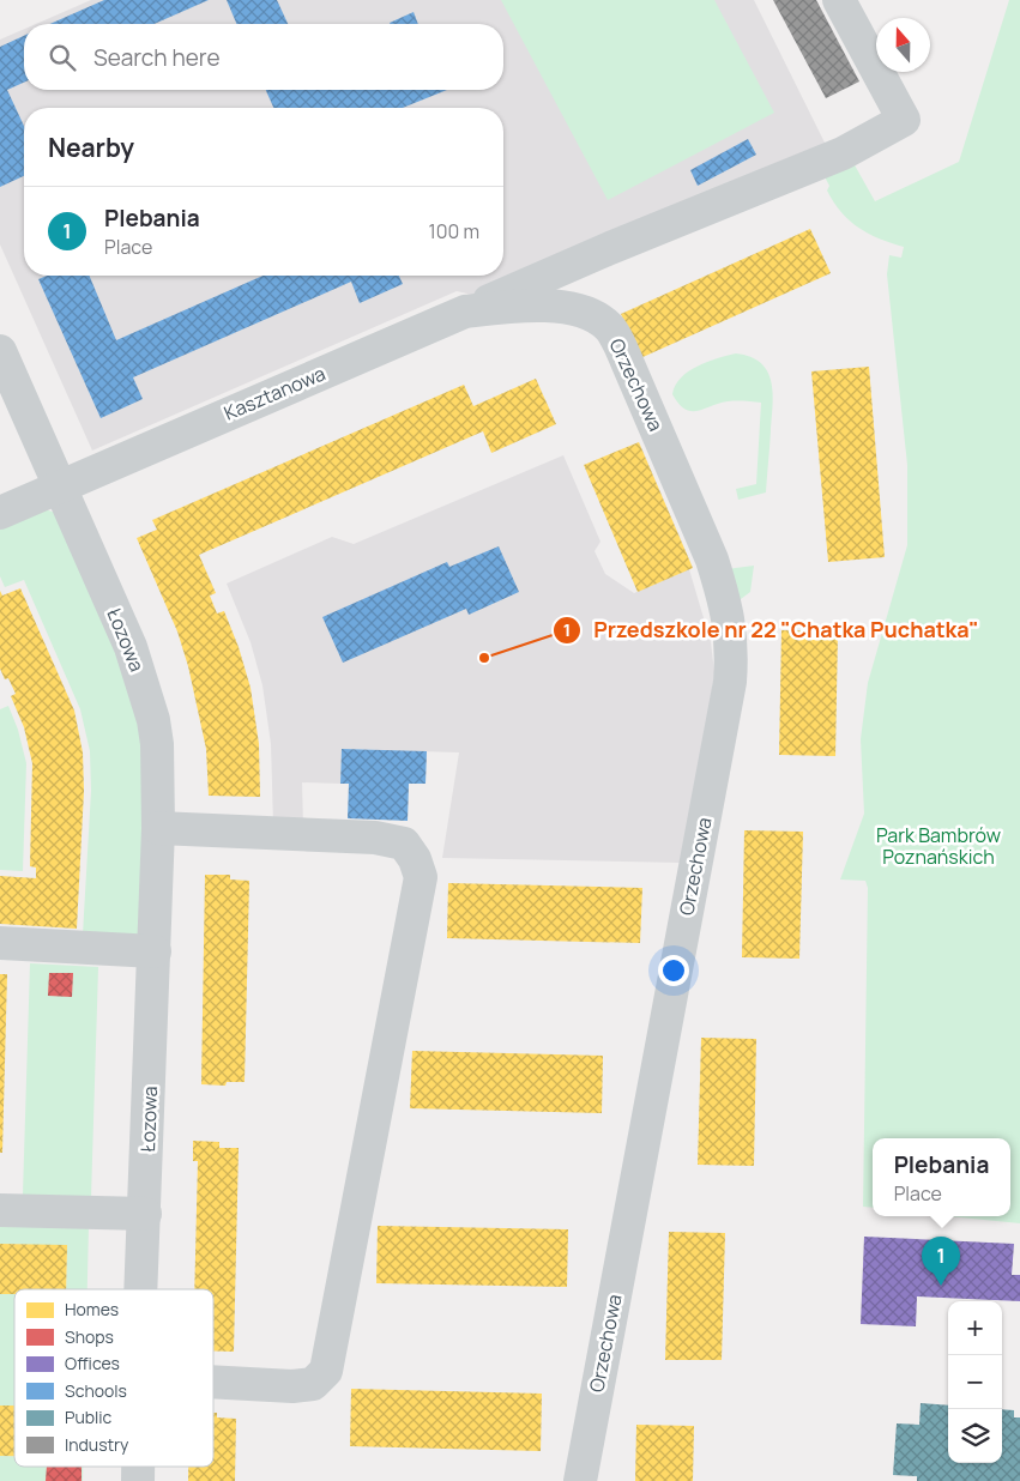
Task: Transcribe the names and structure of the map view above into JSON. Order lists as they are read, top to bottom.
{
  "streets": {
    "street": ["Orzechowa", "Kasztanowa", "Łozowa"]
  },
  "crossings": [
    ["Orzechowa", "Kasztanowa"],
    ["Kasztanowa", "Łozowa"]
  ],
  "parks": ["Park Bambrów Poznańskich"],
  "places": ["Przedszkole nr 22 \"Chatka Puchatka\""],
  "legend": [
    "Homes",
    "Shops",
    "Offices",
    "Schools",
    "Public",
    "Industry"
  ],
  "north": "top",
  "page": {
    "search": "Search here",
    "heading": "Nearby",
    "list": [
      {
        "mark": "1",
        "name": "Plebania",
        "note": "Place",
        "value": "100 m"
      }
    ],
    "popup": ["Plebania", "Place"],
    "pins": "1",
    "map_buttons": ["+", "−"]
  }
}
